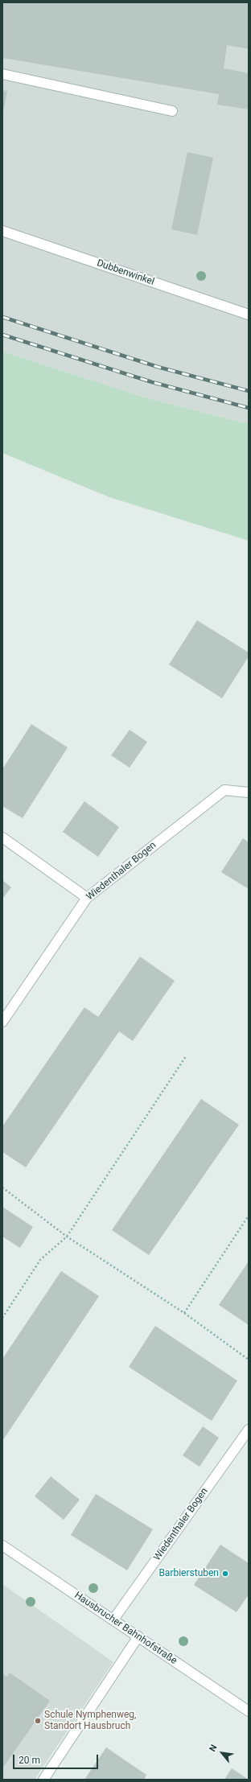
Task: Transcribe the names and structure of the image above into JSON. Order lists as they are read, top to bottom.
{
  "streets": {
    "street": ["Dubbenwinkel", "Wiedenthaler Bogen", "Hausbrucher Bahnhofstraße"]
  },
  "crossings": [
    ["Wiedenthaler Bogen", "Hausbrucher Bahnhofstraße"]
  ],
  "places": ["Barbierstuben", "Schule Nymphenweg, Standort Hausbruch"],
  "scale_bar": "20 m",
  "north": "top left"
}
